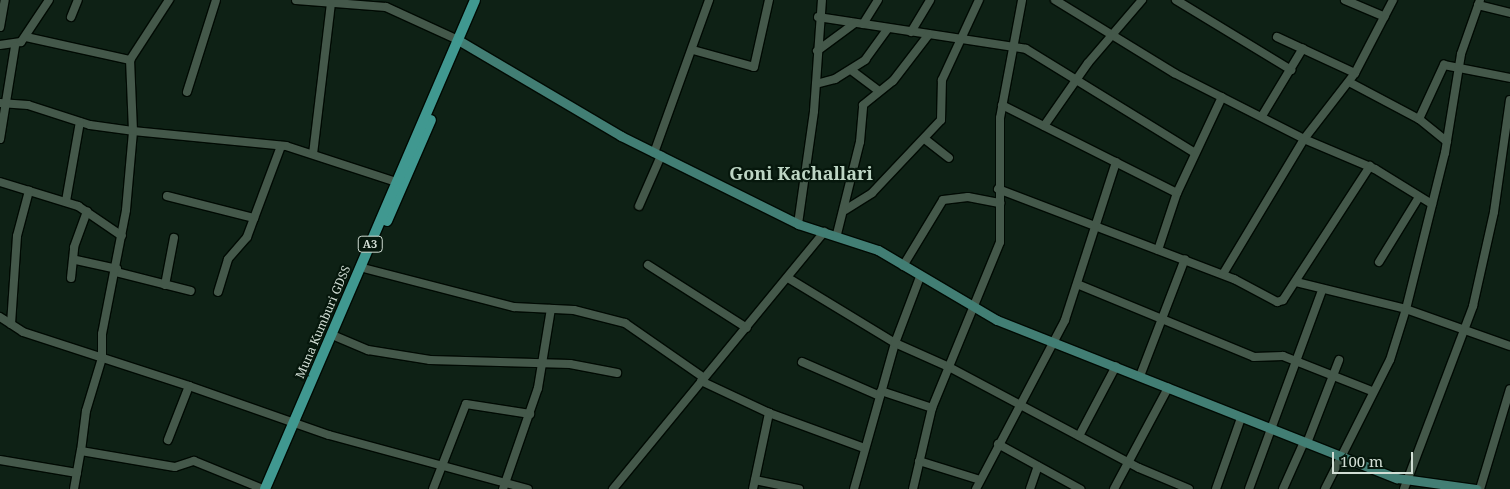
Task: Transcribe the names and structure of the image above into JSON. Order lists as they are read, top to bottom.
{
  "streets": {
    "highway": ["A3", "Muna Kumburi GDSS"]
  },
  "districts": ["Goni Kachallari"],
  "scale_bar": "100 m"
}
